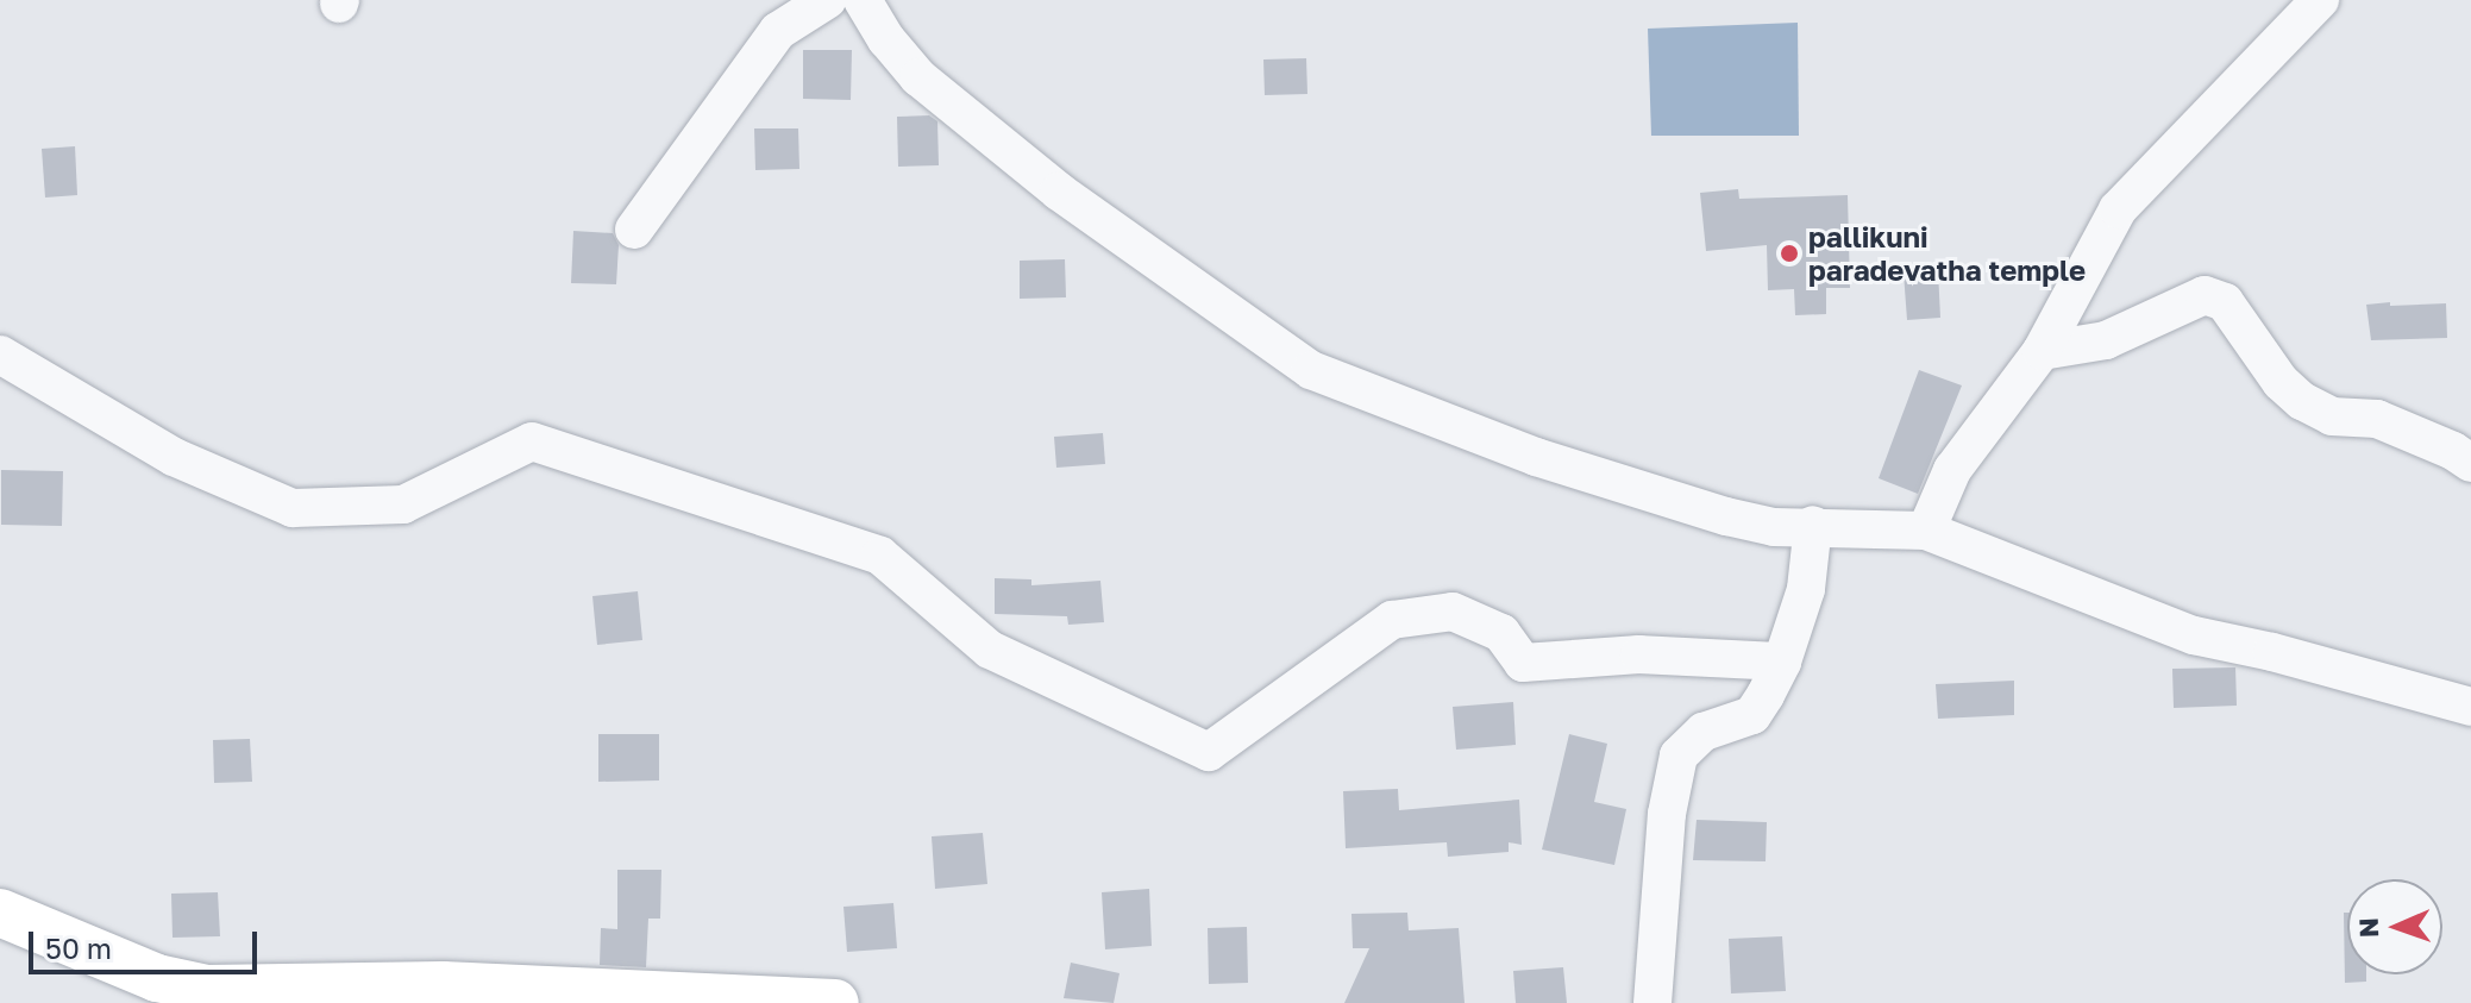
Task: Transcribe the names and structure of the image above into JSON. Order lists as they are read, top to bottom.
{
  "places": ["pallikuni paradevatha temple"],
  "scale_bar": "50 m",
  "north": "left"
}
